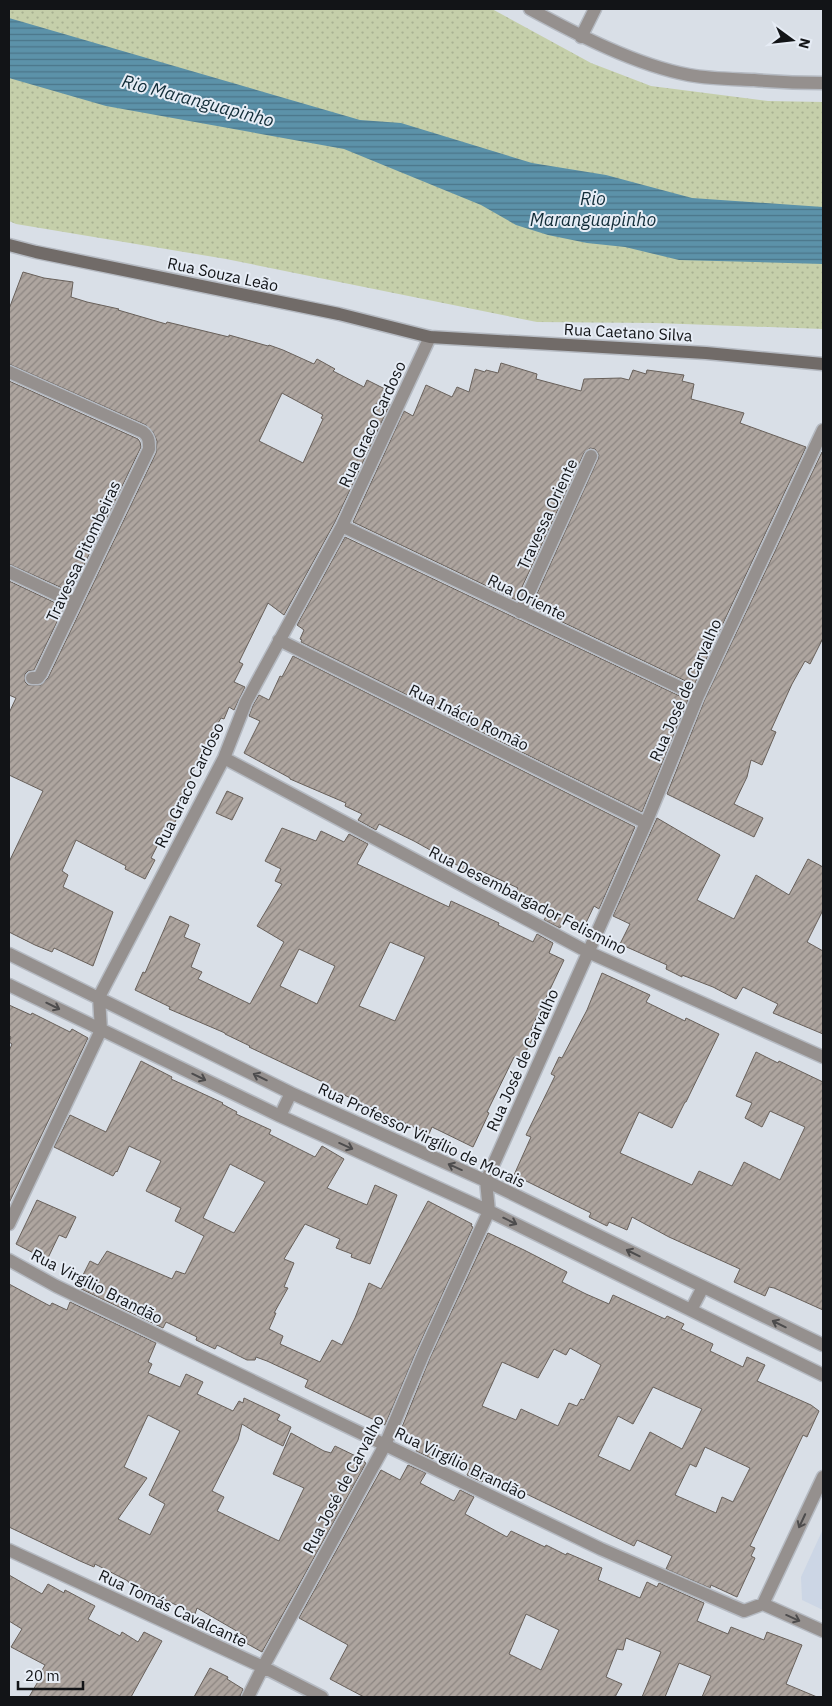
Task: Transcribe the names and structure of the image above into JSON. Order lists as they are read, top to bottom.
{
  "streets": {
    "main road": ["Rua Souza Leão", "Rua Caetano Silva"],
    "street": [
      "Rua Graco Cardoso",
      "Travessa Oriente",
      "Travessa Pitombeiras",
      "Rua Oriente",
      "Rua José de Carvalho",
      "Rua Inácio Romão",
      "Rua Desembargador Felismino",
      "Rua Professor Virgílio de Morais",
      "Rua Virgílio Brandão",
      "Rua Tomás Cavalcante"
    ]
  },
  "crossings": [
    ["Rua Souza Leão", "Rua Caetano Silva"],
    ["Rua Souza Leão", "Rua Graco Cardoso"],
    ["Rua Caetano Silva", "Rua Graco Cardoso"],
    ["Rua Graco Cardoso", "Rua Oriente"],
    ["Rua Graco Cardoso", "Rua Inácio Romão"],
    ["Rua Graco Cardoso", "Rua Desembargador Felismino"],
    ["Rua Graco Cardoso", "Rua Professor Virgílio de Morais"],
    ["Travessa Oriente", "Rua Oriente"],
    ["Rua Oriente", "Rua José de Carvalho"],
    ["Rua José de Carvalho", "Rua Inácio Romão"],
    ["Rua José de Carvalho", "Rua Desembargador Felismino"],
    ["Rua José de Carvalho", "Rua Professor Virgílio de Morais"],
    ["Rua José de Carvalho", "Rua Virgílio Brandão"],
    ["Rua José de Carvalho", "Rua Tomás Cavalcante"]
  ],
  "water": ["Rio Maranguapinho"],
  "scale_bar": "20 m",
  "north": "right"
}
